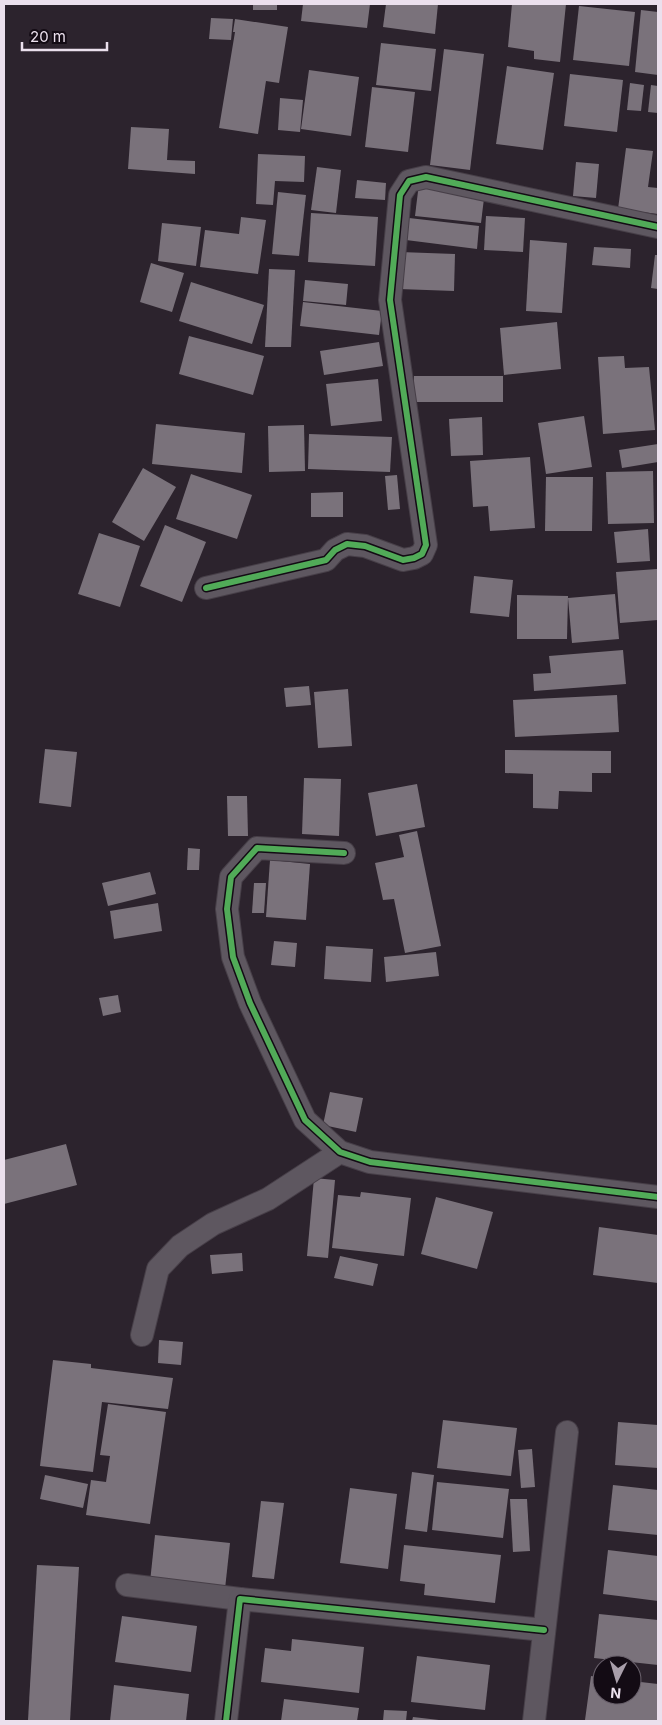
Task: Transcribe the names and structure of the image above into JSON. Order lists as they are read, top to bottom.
{
  "scale_bar": "20 m",
  "north": "bottom"
}
